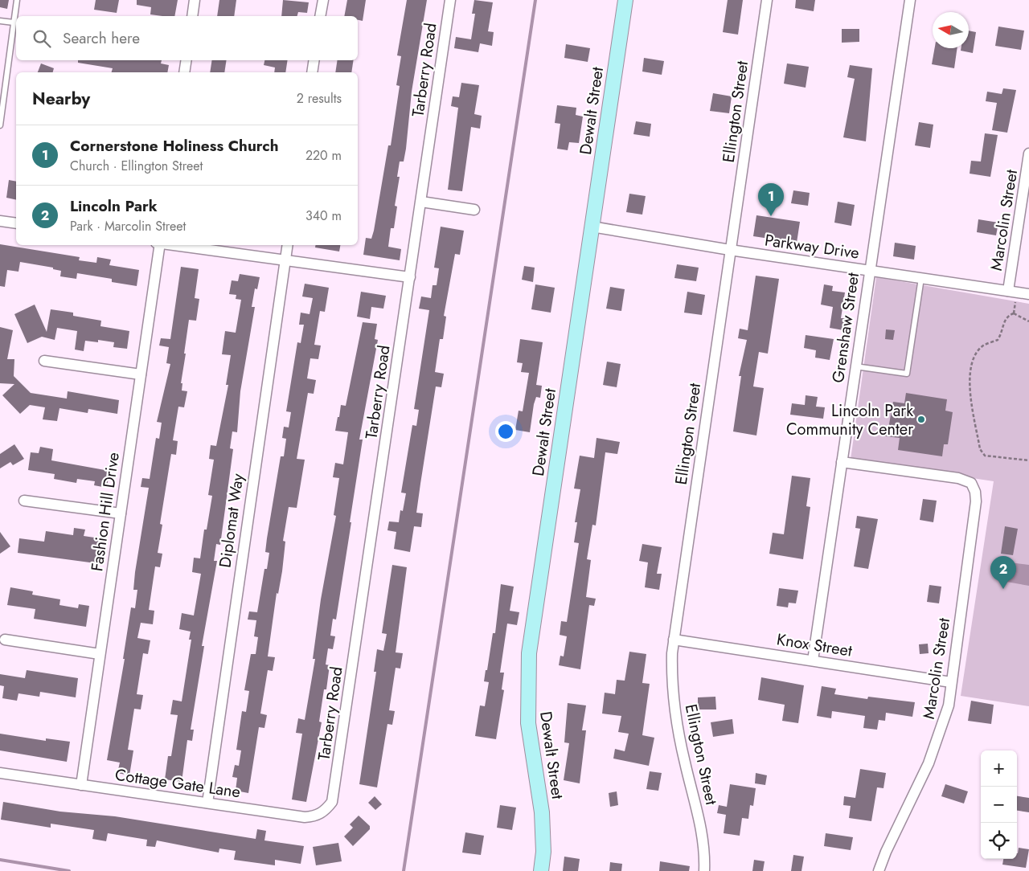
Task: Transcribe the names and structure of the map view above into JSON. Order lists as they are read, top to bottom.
{
  "streets": {
    "street": [
      "Tarberry Road",
      "Dewalt Street",
      "Ellington Street",
      "Marcolin Street",
      "Parkway Drive",
      "Grenshaw Street",
      "Fashion Hill Drive",
      "Diplomat Way",
      "Knox Street",
      "Cottage Gate Lane"
    ]
  },
  "crossings": [
    ["Tarberry Road", "Cottage Gate Lane"],
    ["Dewalt Street", "Parkway Drive"],
    ["Ellington Street", "Parkway Drive"],
    ["Ellington Street", "Knox Street"],
    ["Marcolin Street", "Parkway Drive"],
    ["Marcolin Street", "Grenshaw Street"],
    ["Marcolin Street", "Knox Street"],
    ["Parkway Drive", "Grenshaw Street"],
    ["Grenshaw Street", "Knox Street"],
    ["Fashion Hill Drive", "Cottage Gate Lane"],
    ["Diplomat Way", "Cottage Gate Lane"]
  ],
  "places": ["Lincoln Park Community Center"],
  "north": "left",
  "page": {
    "search": "Search here",
    "heading": ["Nearby", "2 results"],
    "list": [
      {
        "mark": "1",
        "name": "Cornerstone Holiness Church",
        "note": "Church · Ellington Street",
        "value": "220 m"
      },
      {
        "mark": "2",
        "name": "Lincoln Park",
        "note": "Park · Marcolin Street",
        "value": "340 m"
      }
    ],
    "pins": ["1", "2"],
    "map_buttons": ["+", "−"]
  }
}
